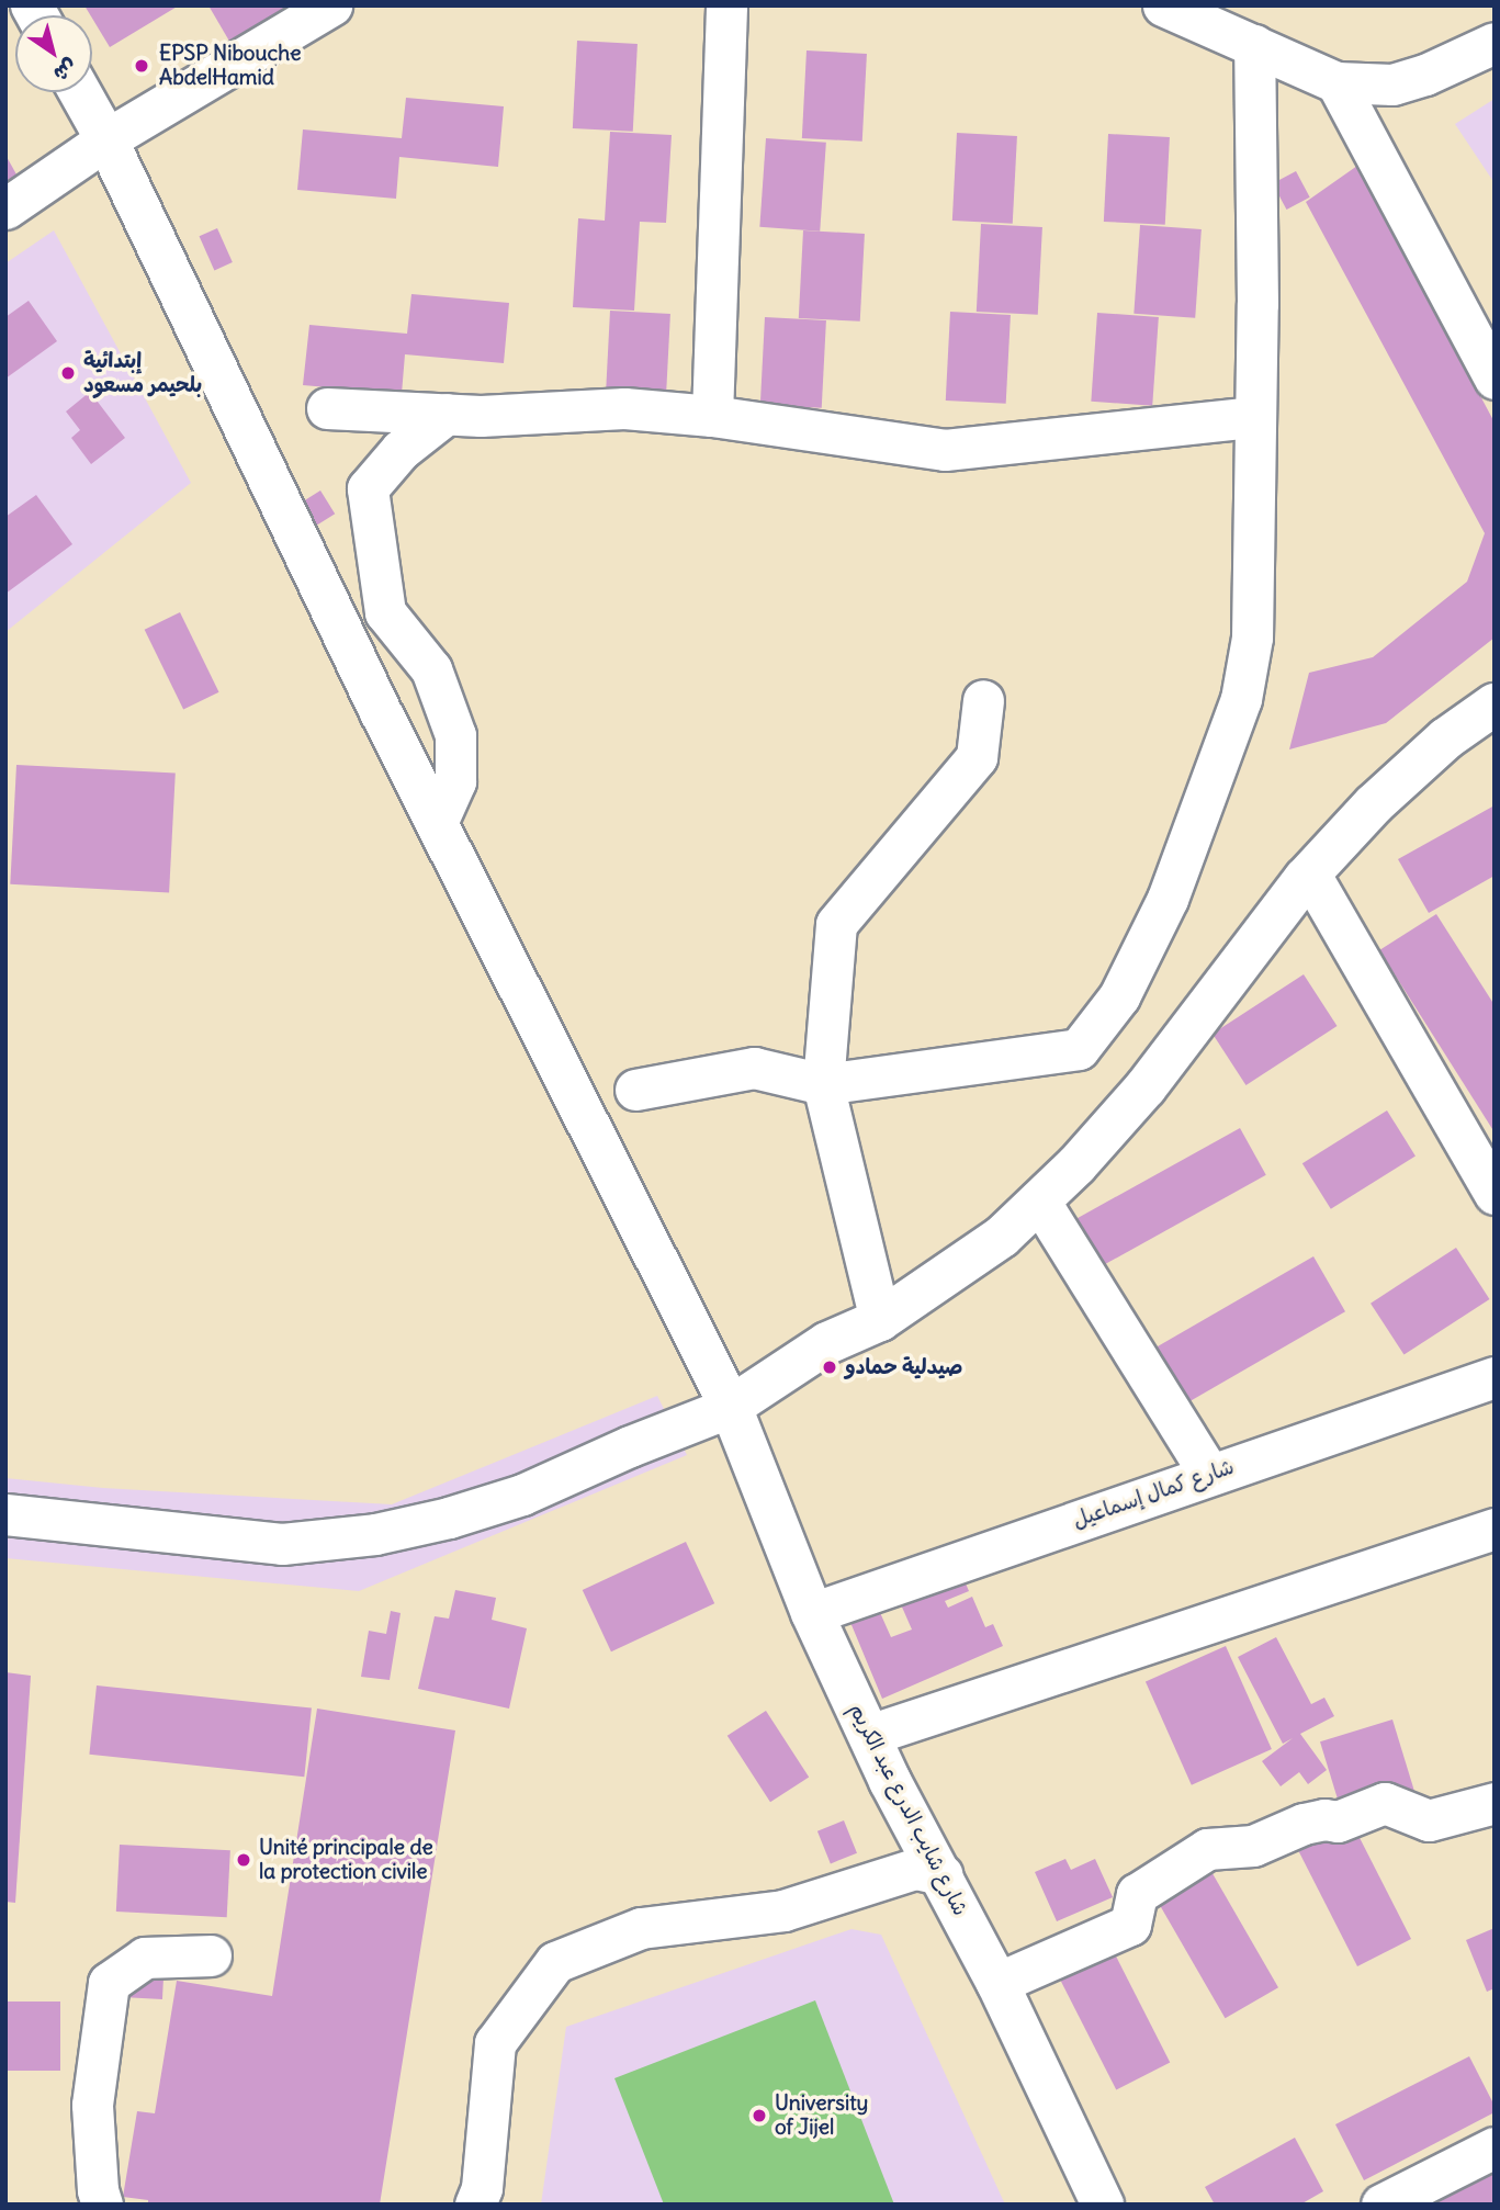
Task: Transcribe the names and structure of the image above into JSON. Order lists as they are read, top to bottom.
{
  "streets": {
    "main road": ["شارع شايب الدرع عبد الكريم"],
    "street": ["شارع كمال إسماعيل"]
  },
  "crossings": [
    ["شارع كمال إسماعيل", "شارع شايب الدرع عبد الكريم"]
  ],
  "places": [
    "EPSP Nibouche AbdelHamid",
    "إبتدائية بلحيمر مسعود",
    "صيدلية حمادو",
    "Unité principale de la protection civile",
    "University of Jijel"
  ],
  "north": "bottom right"
}
